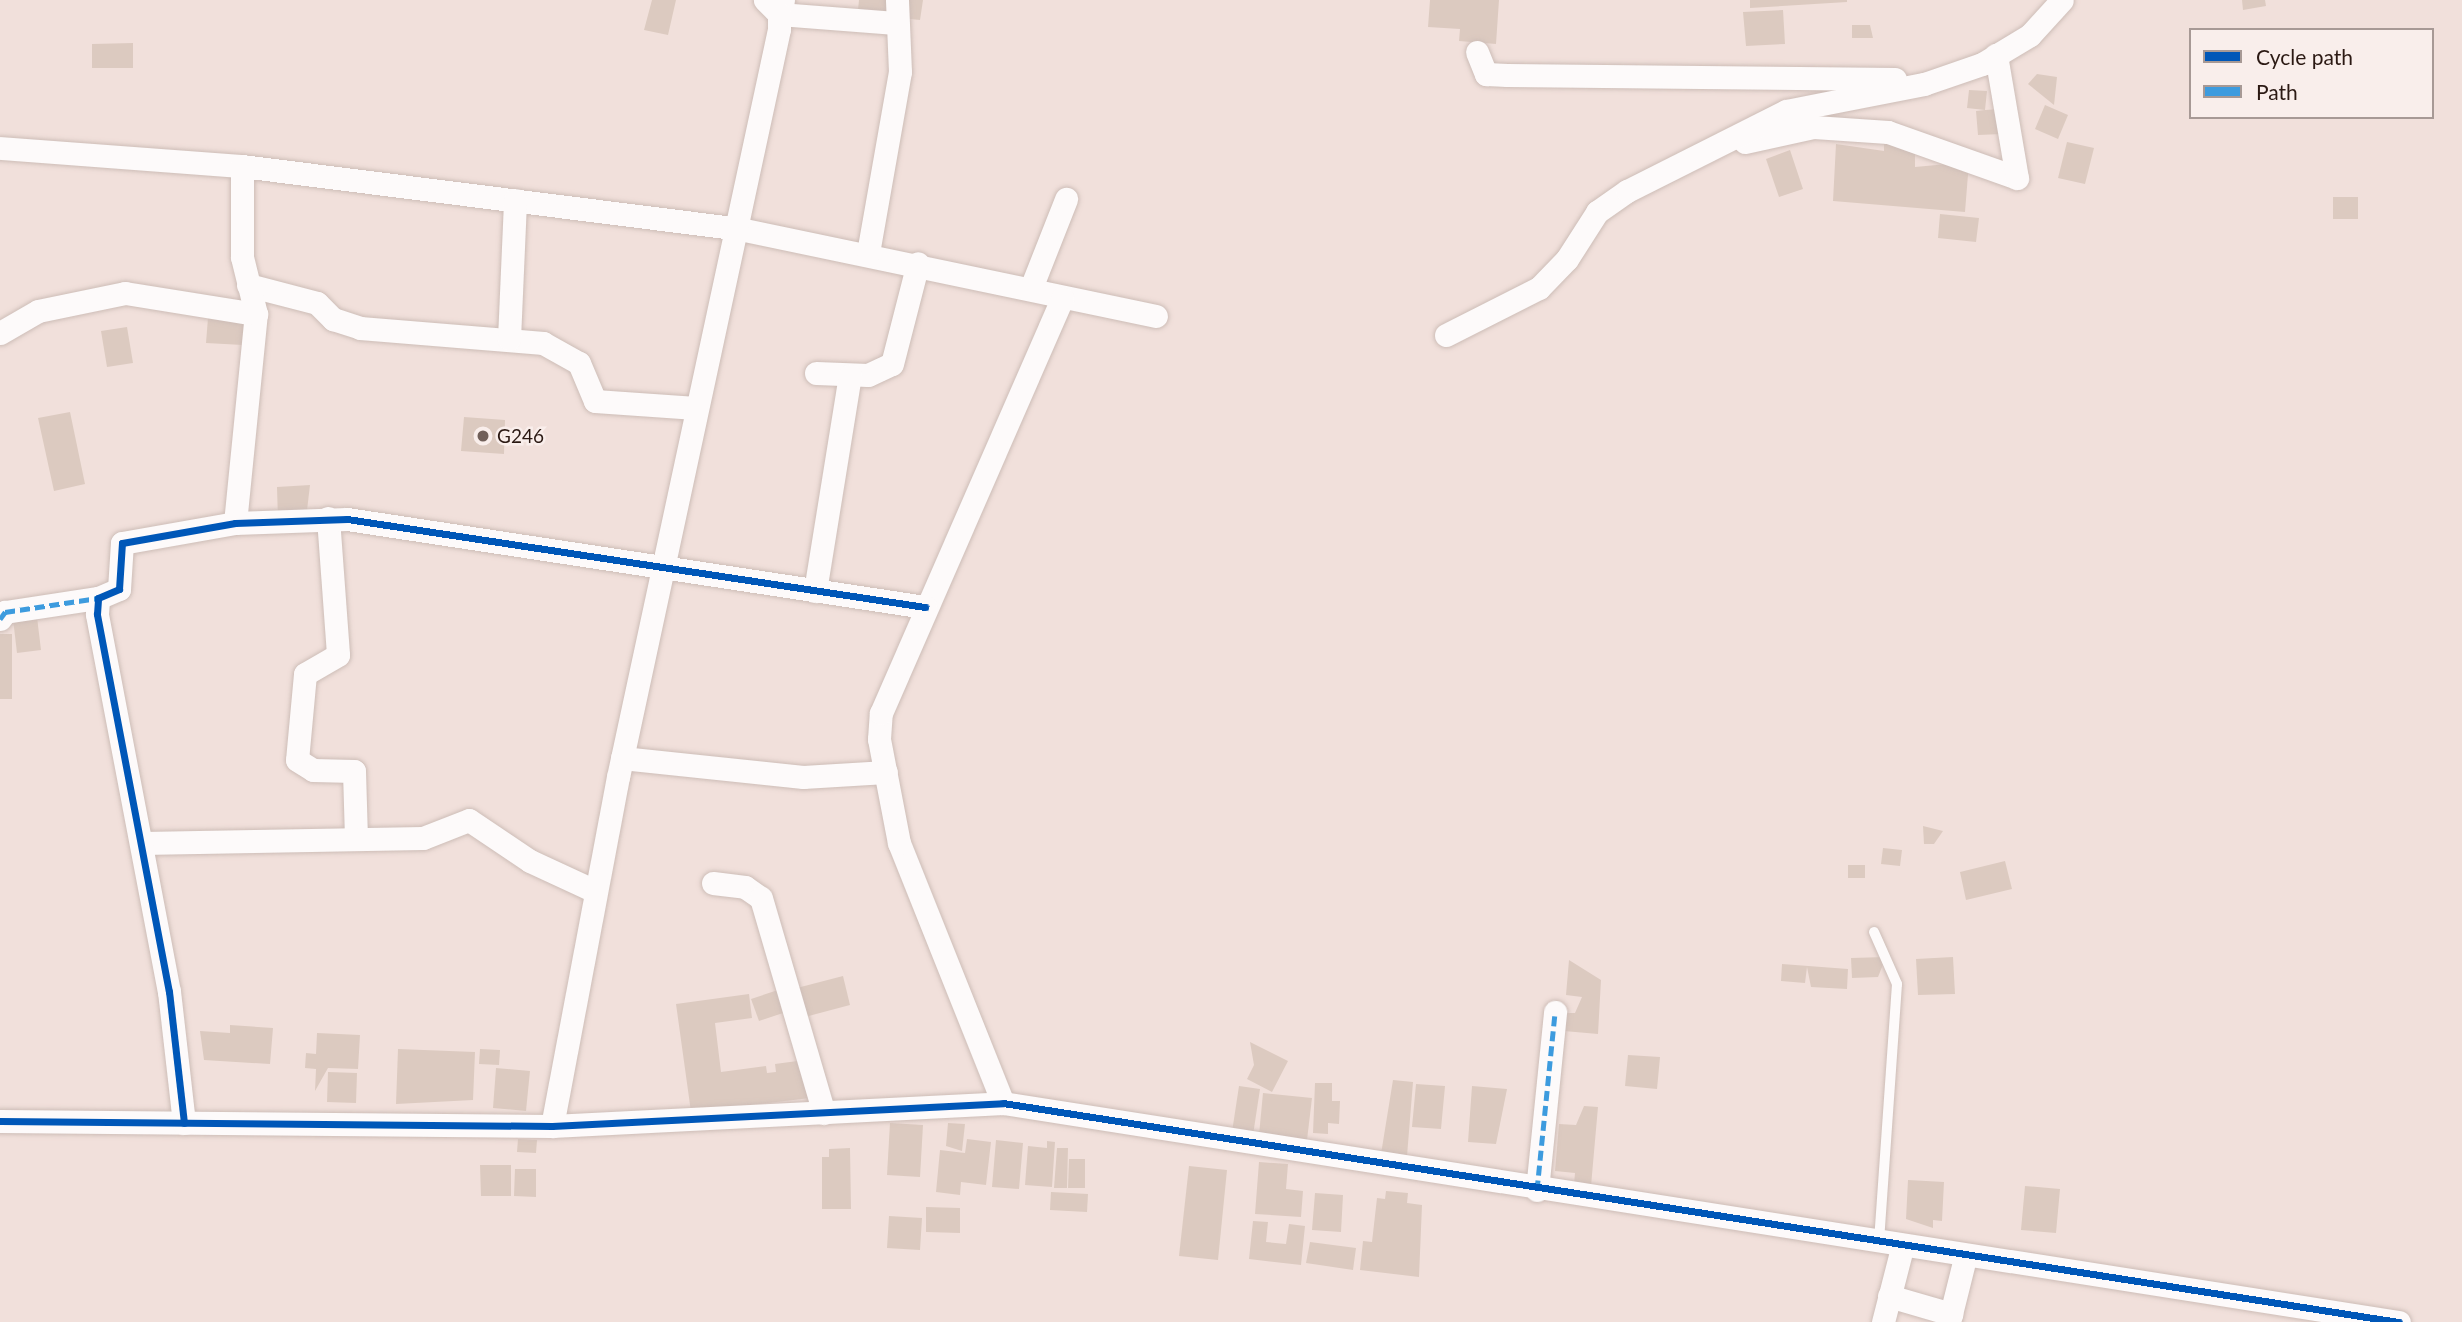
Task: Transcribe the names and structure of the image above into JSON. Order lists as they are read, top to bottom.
{
  "places": ["G246"],
  "legend": ["Cycle path", "Path"]
}
